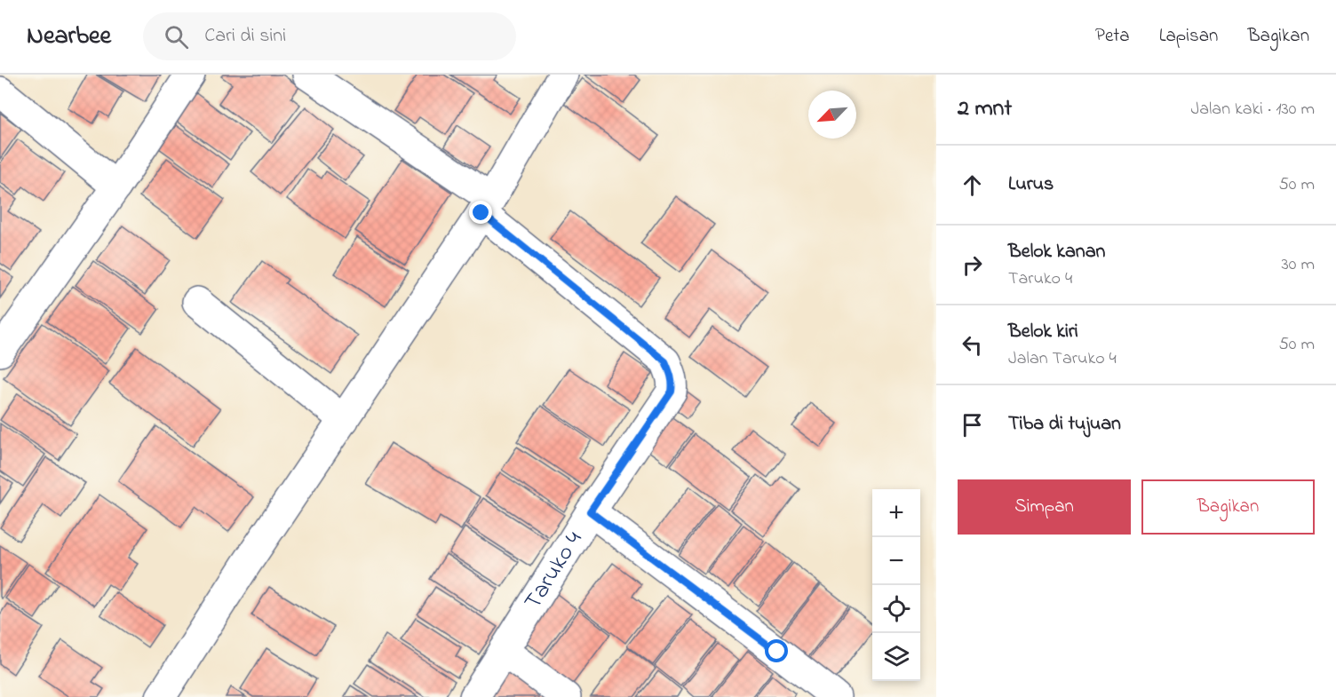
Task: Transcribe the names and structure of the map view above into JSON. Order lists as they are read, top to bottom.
{
  "streets": {
    "street": ["Taruko 4"]
  },
  "north": "bottom left",
  "page": {
    "header": "Nearbee",
    "search": "Cari di sini",
    "nav": ["Peta", "Lapisan", "Bagikan"],
    "heading": ["2 mnt", "Jalan kaki · 130 m"],
    "list": [
      ["Lurus", "50 m"],
      ["Belok kanan", "Taruko 4", "30 m"],
      ["Belok kiri", "Jalan Taruko 4", "50 m"],
      "Tiba di tujuan"
    ],
    "buttons": ["Simpan", "Bagikan"],
    "map_buttons": ["+", "−"]
  }
}
